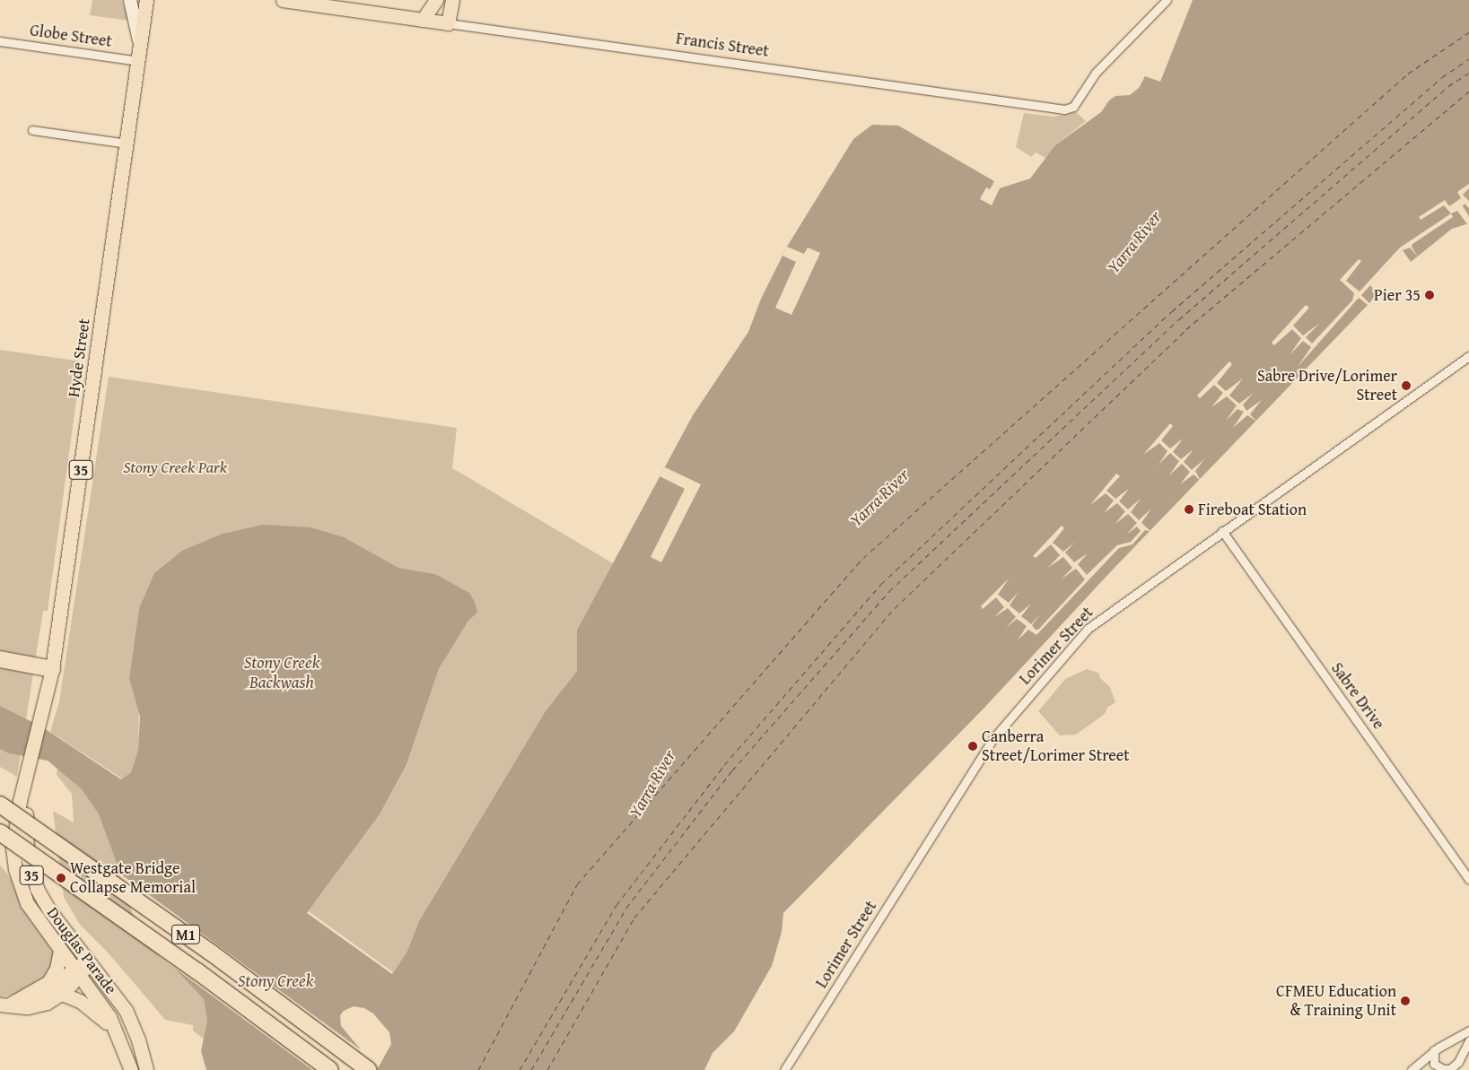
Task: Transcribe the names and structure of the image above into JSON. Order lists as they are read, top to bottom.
{
  "streets": {
    "highway": ["M1"],
    "main road": [
      "Francis Street",
      "Hyde Street",
      "35",
      "Douglas Parade"
    ],
    "street": ["Globe Street", "Lorimer Street", "Sabre Drive"]
  },
  "crossings": [
    ["Globe Street", "Hyde Street"],
    ["Hyde Street", "Douglas Parade"],
    ["Lorimer Street", "Sabre Drive"]
  ],
  "water": ["Yarra River", "Stony Creek Backwash", "Stony Creek"],
  "parks": ["Stony Creek Park"],
  "places": [
    "Pier 35",
    "Sabre Drive/Lorimer Street",
    "Fireboat Station",
    "Canberra Street/Lorimer Street",
    "Westgate Bridge Collapse Memorial",
    "CFMEU Education & Training Unit"
  ]
}
